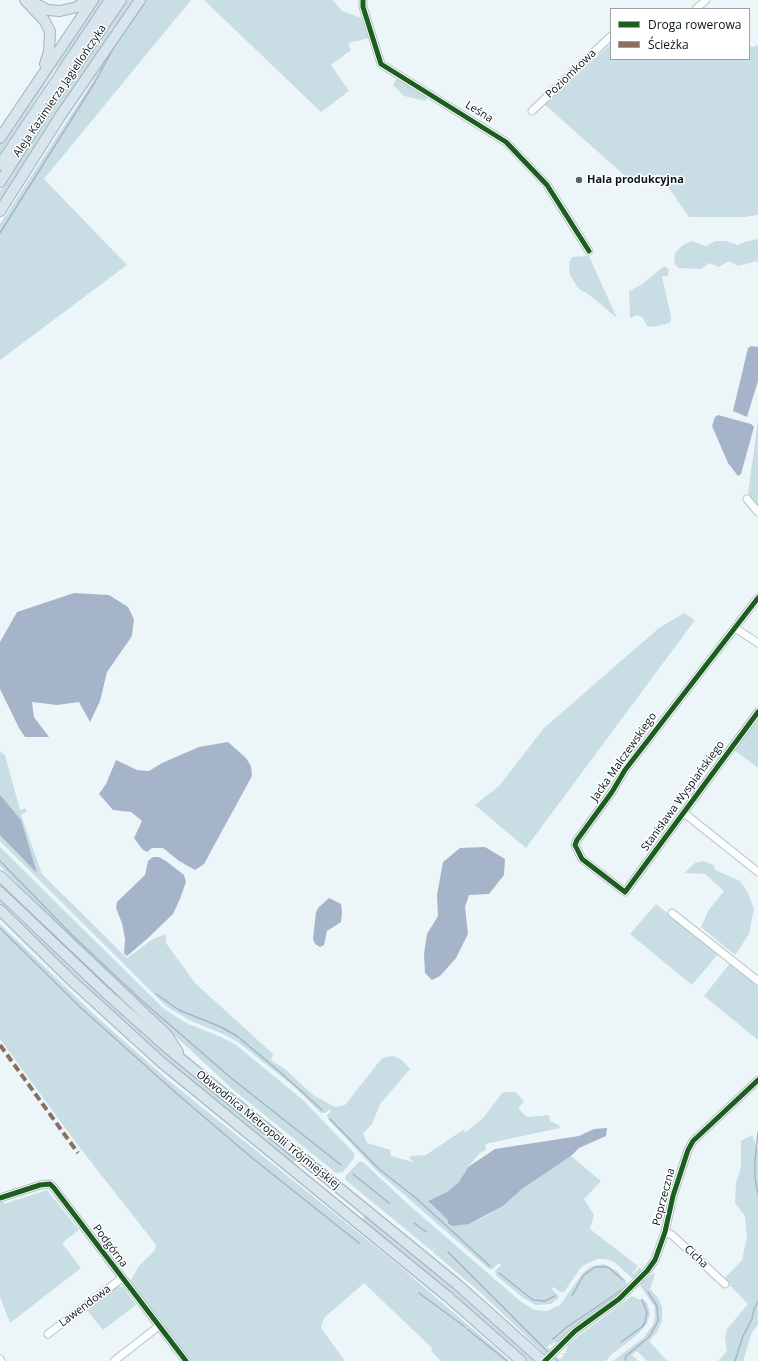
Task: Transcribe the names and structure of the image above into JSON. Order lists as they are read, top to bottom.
{
  "streets": {
    "highway": ["Aleja Kazimierza Jagiellończyka", "Obwodnica Metropolii Trójmiejskiej"],
    "street": [
      "Poziomkowa",
      "Leśna",
      "Jacka Malczewskiego",
      "Stanisława Wyspiańskiego",
      "Poprzeczna",
      "Podgórna",
      "Cicha",
      "Lawendowa"
    ]
  },
  "crossings": [
    ["Jacka Malczewskiego", "Stanisława Wyspiańskiego"],
    ["Obwodnica Metropolii Trójmiejskiej", "Poprzeczna"],
    ["Poprzeczna", "Cicha"],
    ["Podgórna", "Lawendowa"]
  ],
  "places": ["Hala produkcyjna"],
  "legend": ["Droga rowerowa", "Ścieżka"]
}
